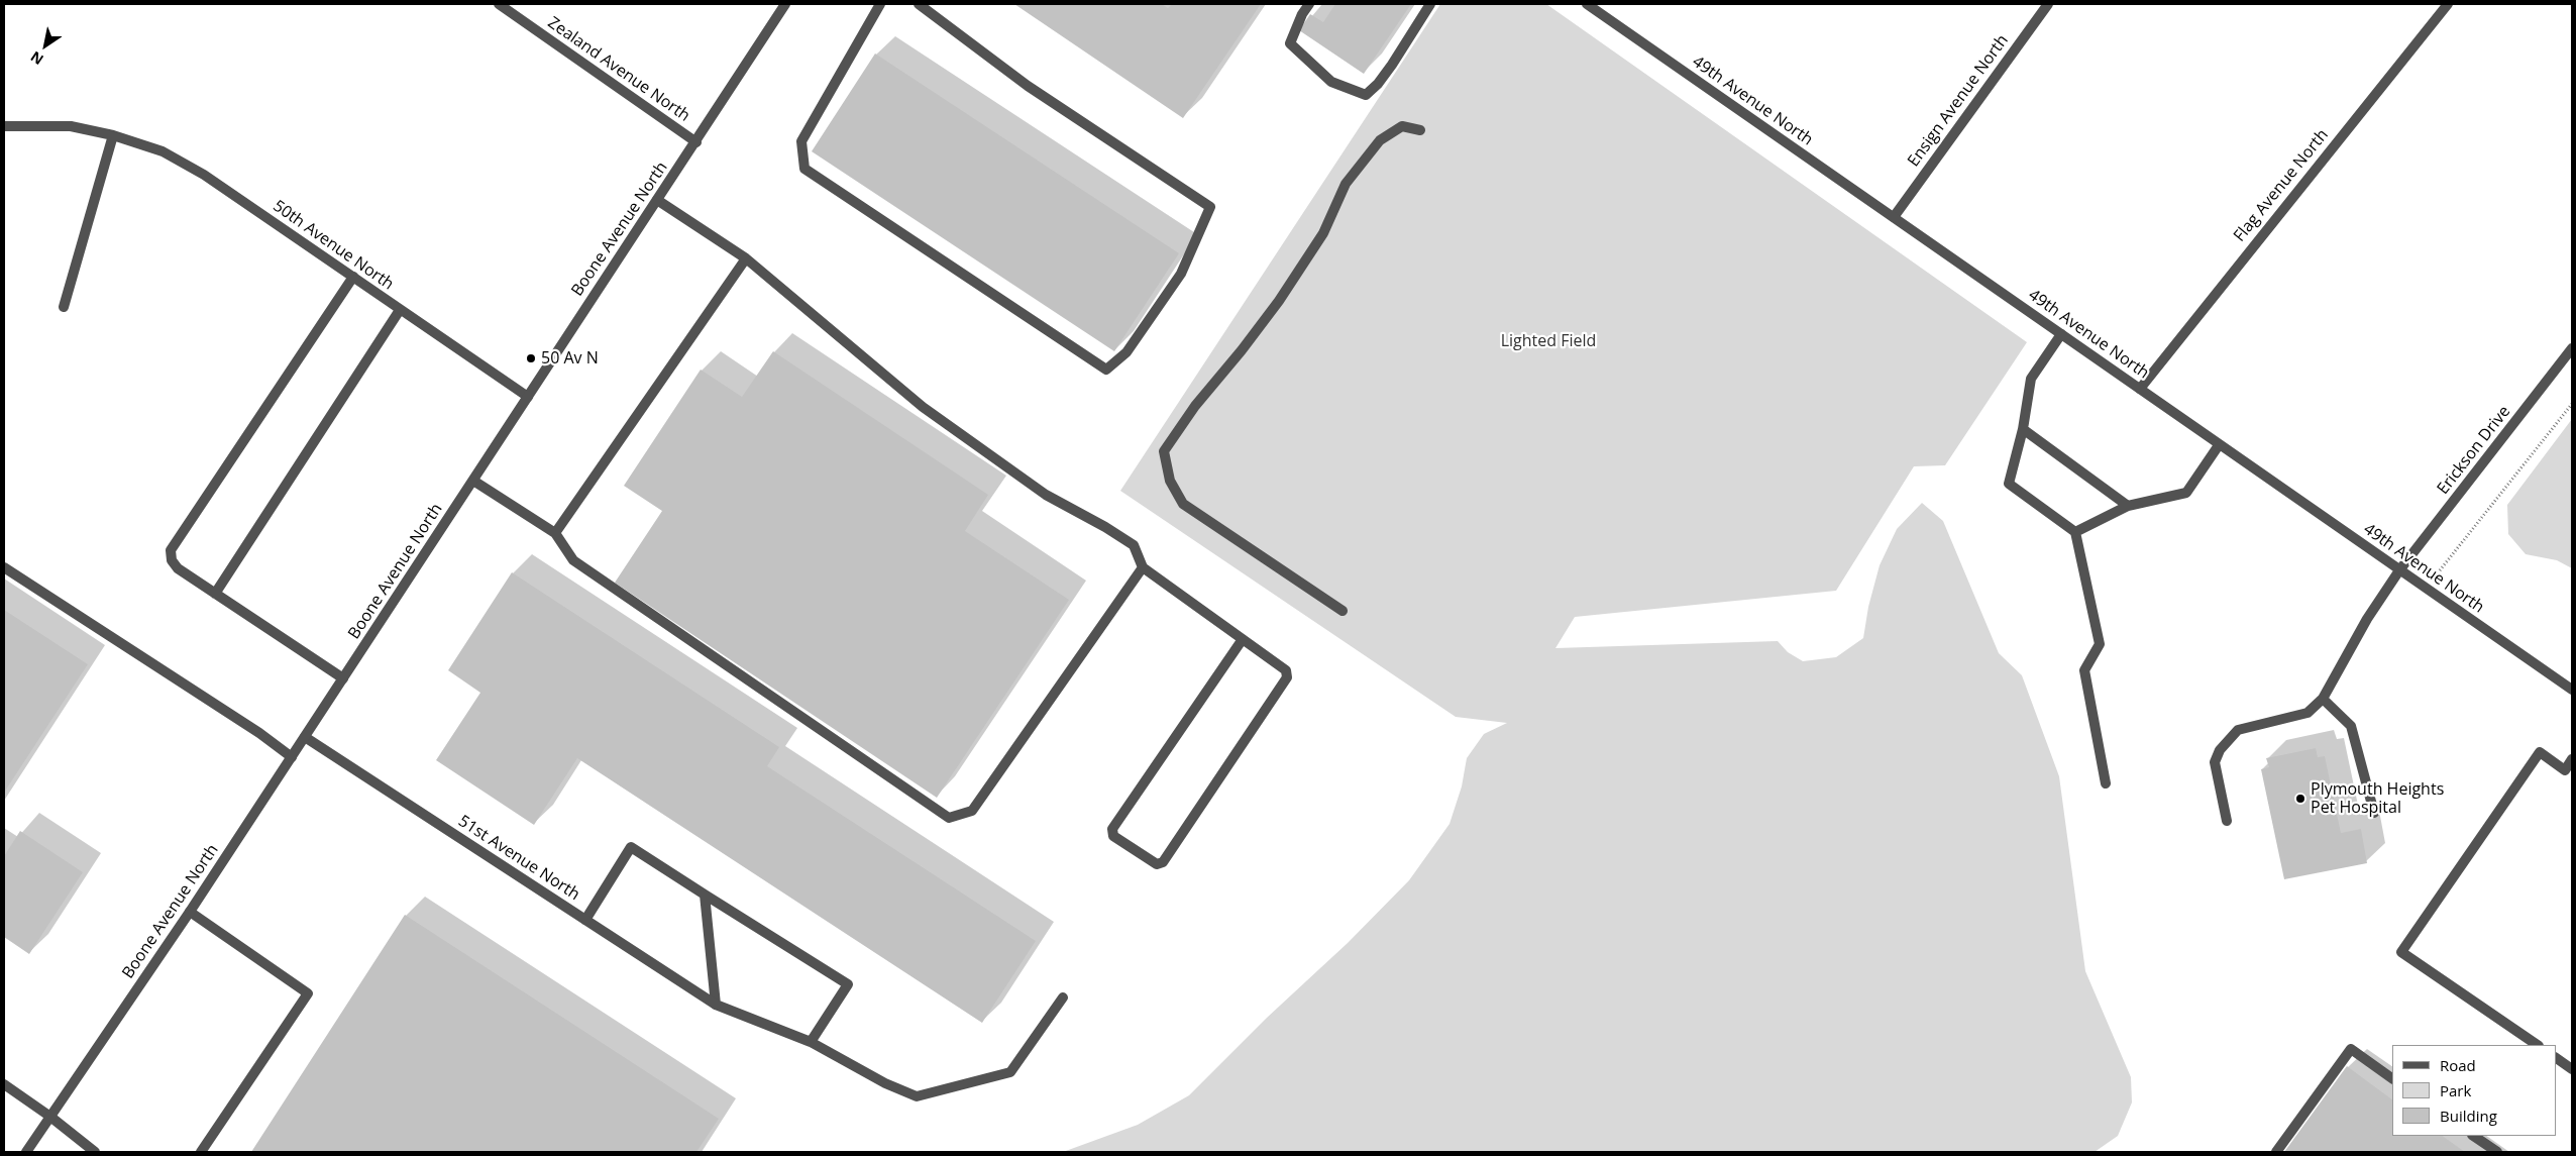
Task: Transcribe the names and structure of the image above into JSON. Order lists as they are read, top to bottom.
{
  "streets": {
    "street": [
      "Zealand Avenue North",
      "49th Avenue North",
      "Ensign Avenue North",
      "Flag Avenue North",
      "Boone Avenue North",
      "50th Avenue North",
      "Erickson Drive",
      "51st Avenue North"
    ]
  },
  "crossings": [
    ["Zealand Avenue North", "Boone Avenue North"],
    ["49th Avenue North", "Ensign Avenue North"],
    ["49th Avenue North", "Flag Avenue North"],
    ["49th Avenue North", "Erickson Drive"],
    ["Boone Avenue North", "50th Avenue North"],
    ["Boone Avenue North", "51st Avenue North"]
  ],
  "parks": ["Lighted Field"],
  "places": ["50 Av N", "Plymouth Heights Pet Hospital"],
  "legend": ["Road", "Park", "Building"],
  "north": "bottom left"
}
